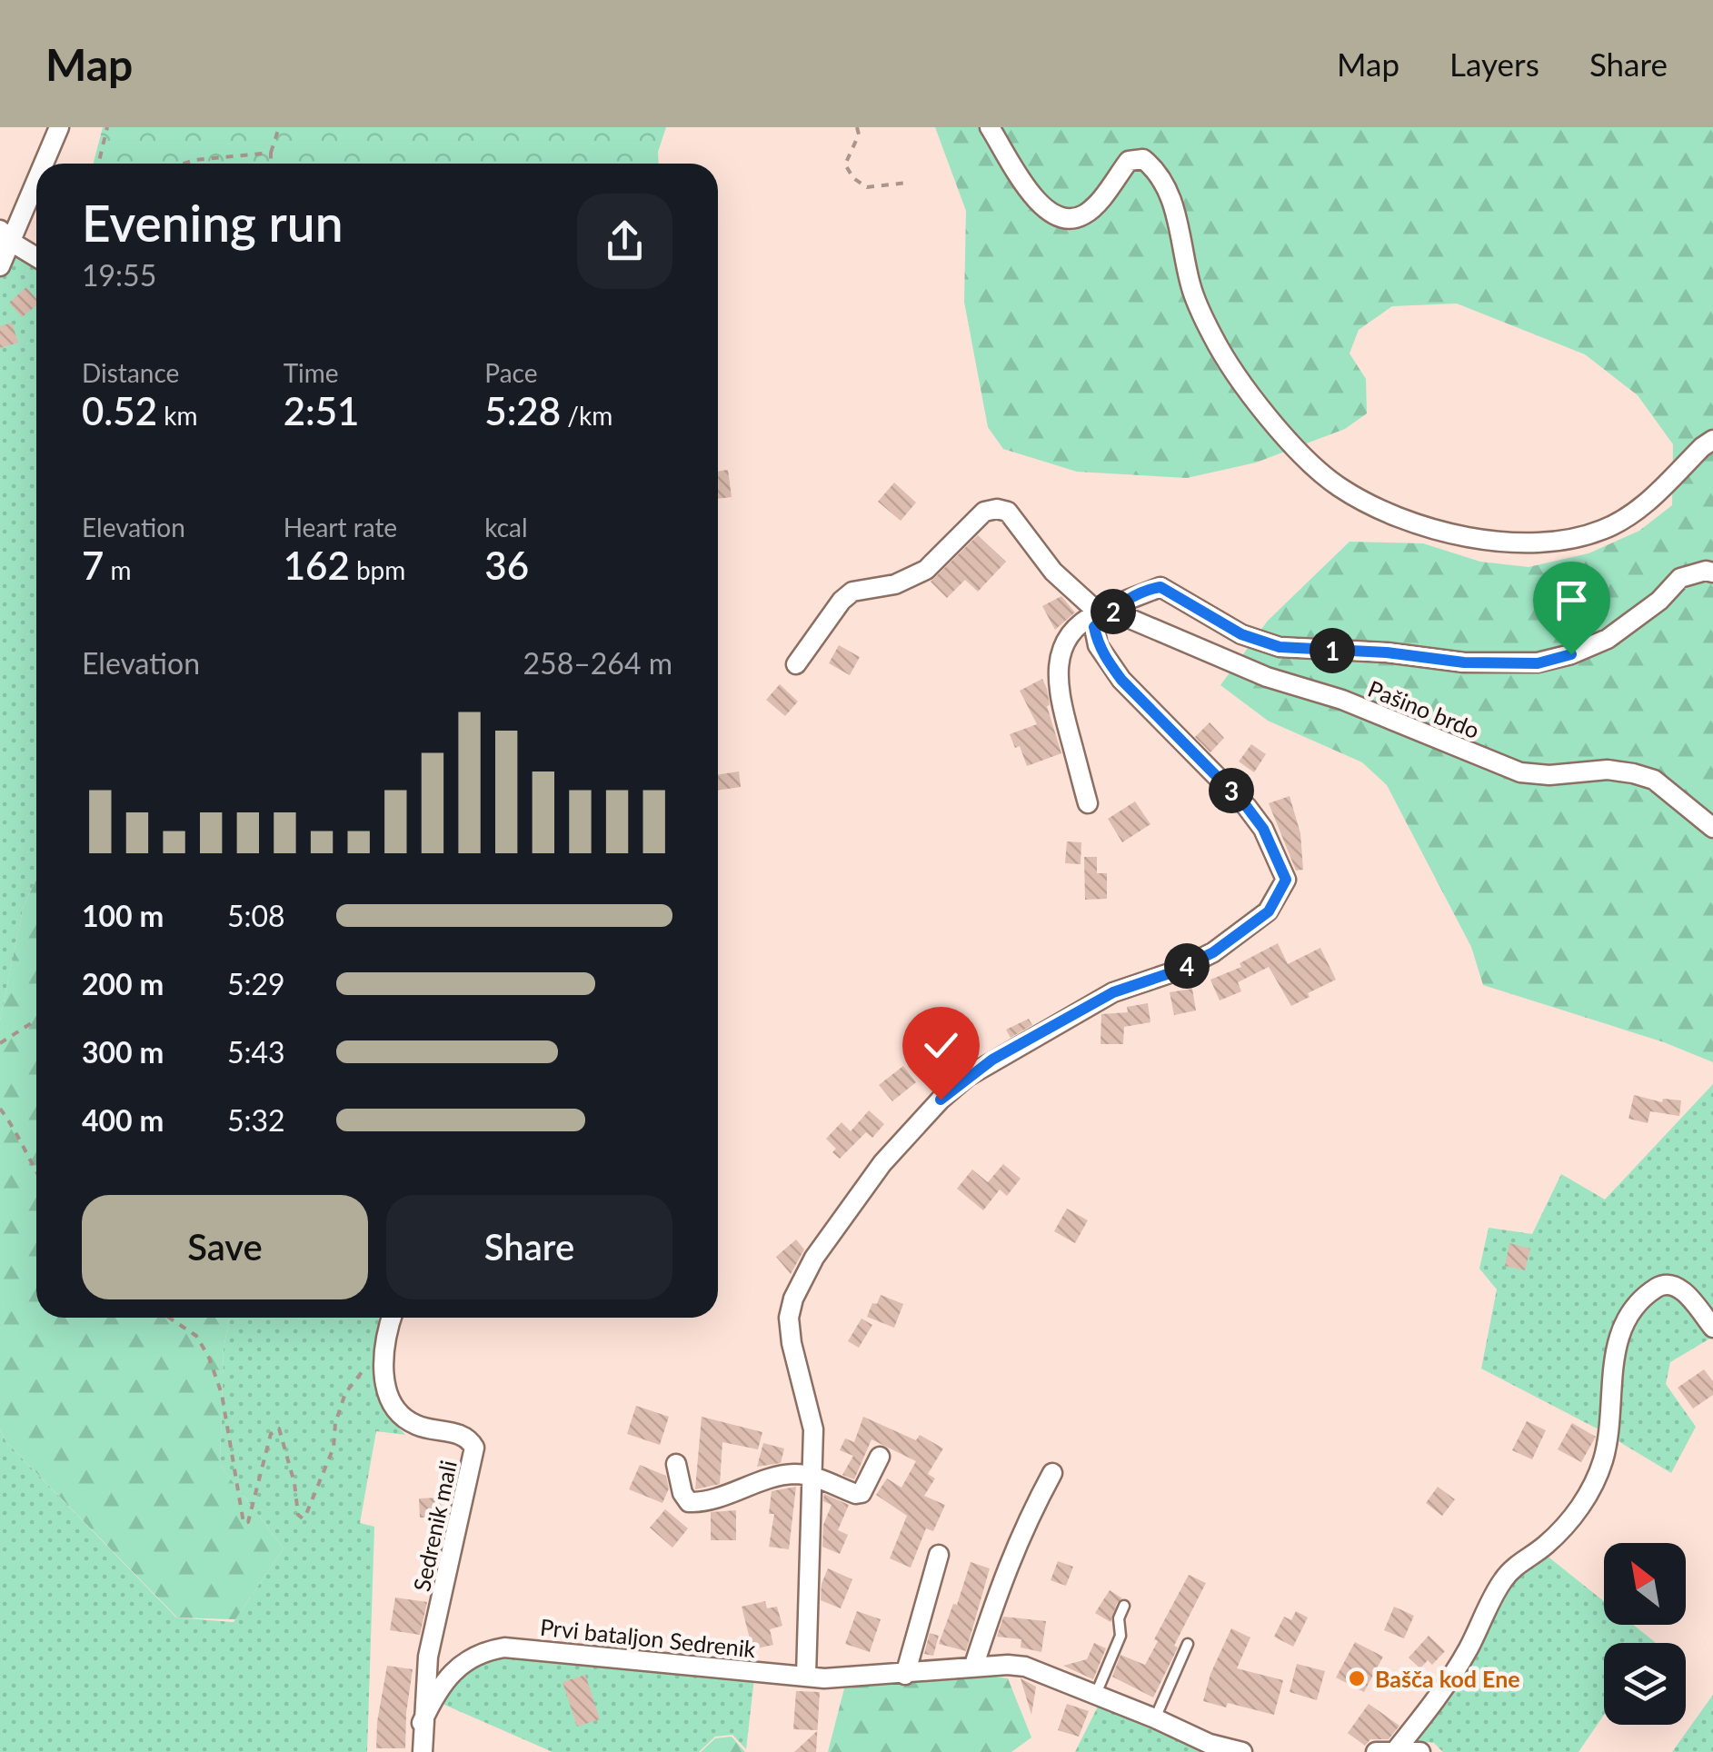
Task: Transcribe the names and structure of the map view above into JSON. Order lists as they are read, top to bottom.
{
  "streets": {
    "street": ["Pašino brdo", "Sedrenik mali", "Prvi bataljon Sedrenik"]
  },
  "crossings": [
    ["Sedrenik mali", "Prvi bataljon Sedrenik"]
  ],
  "places": ["Bašča kod Ene"],
  "north": "top left",
  "page": {
    "header": "Map",
    "nav": ["Map", "Layers", "Share"],
    "heading": ["Evening run", "19:55"],
    "stats": [
      ["Distance", "0.52 km"],
      ["Time", "2:51"],
      ["Pace", "5:28 /km"],
      ["Elevation", "7 m"],
      ["Heart rate", "162 bpm"],
      ["kcal", "36"]
    ],
    "pins": [
      "2",
      "1",
      "3",
      "4"
    ],
    "chart": ["Elevation", "258–264 m"],
    "list": [
      {
        "name": "100 m",
        "note": "5:08"
      },
      {
        "name": "200 m",
        "note": "5:29"
      },
      {
        "name": "300 m",
        "note": "5:43"
      },
      {
        "name": "400 m",
        "note": "5:32"
      }
    ],
    "buttons": ["Save", "Share"]
  }
}
